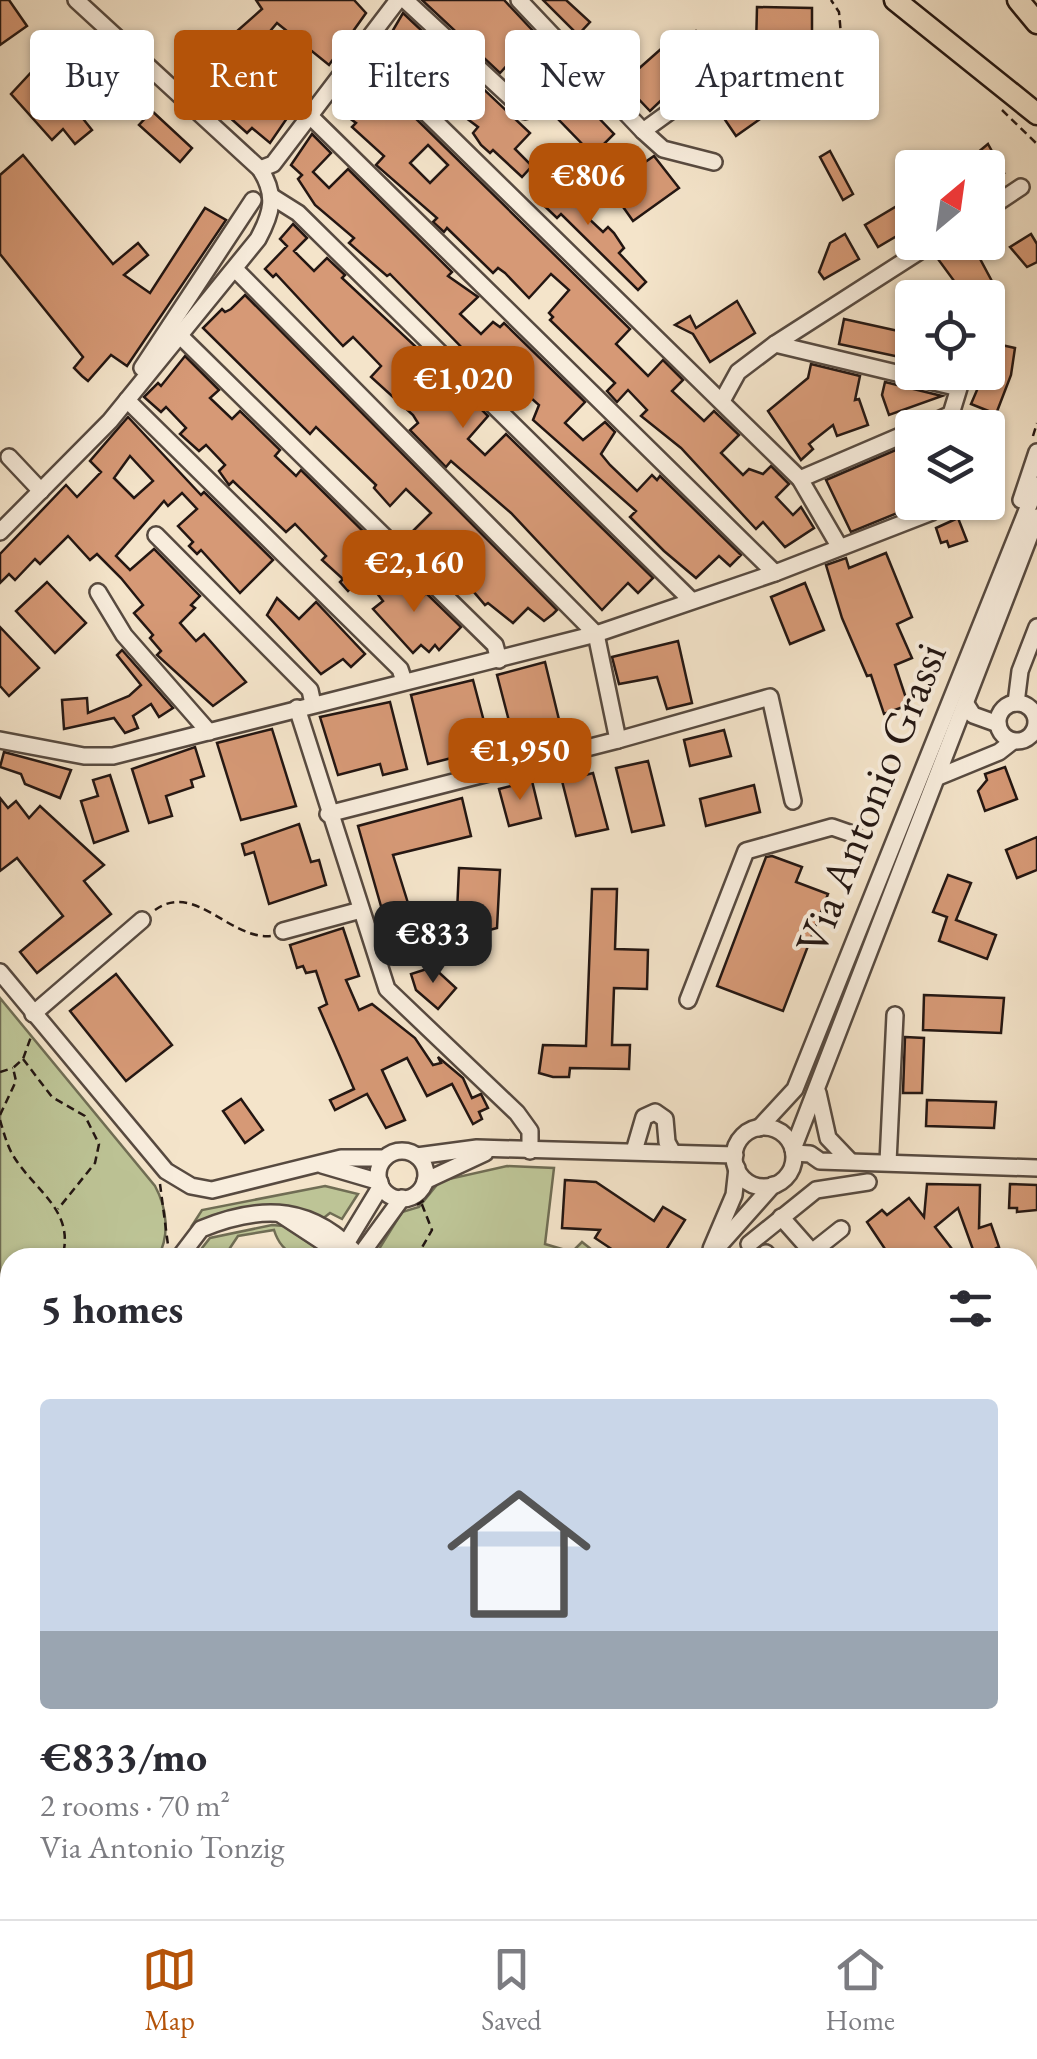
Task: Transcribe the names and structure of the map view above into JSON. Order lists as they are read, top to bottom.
{
  "streets": {
    "street": ["Via Antonio Grassi"]
  },
  "north": "top right",
  "page": {
    "chip": [
      "Buy",
      "Rent",
      "Filters",
      "New",
      "Apartment"
    ],
    "price": [
      "€806",
      "€1,020",
      "€2,160",
      "€1,950",
      "€833"
    ],
    "heading": "5 homes",
    "list": [
      {
        "name": "€833/mo",
        "note": "2 rooms · 70 m² · Via Antonio Tonzig"
      }
    ],
    "tabs": ["Map", "Saved", "Home"]
  }
}
